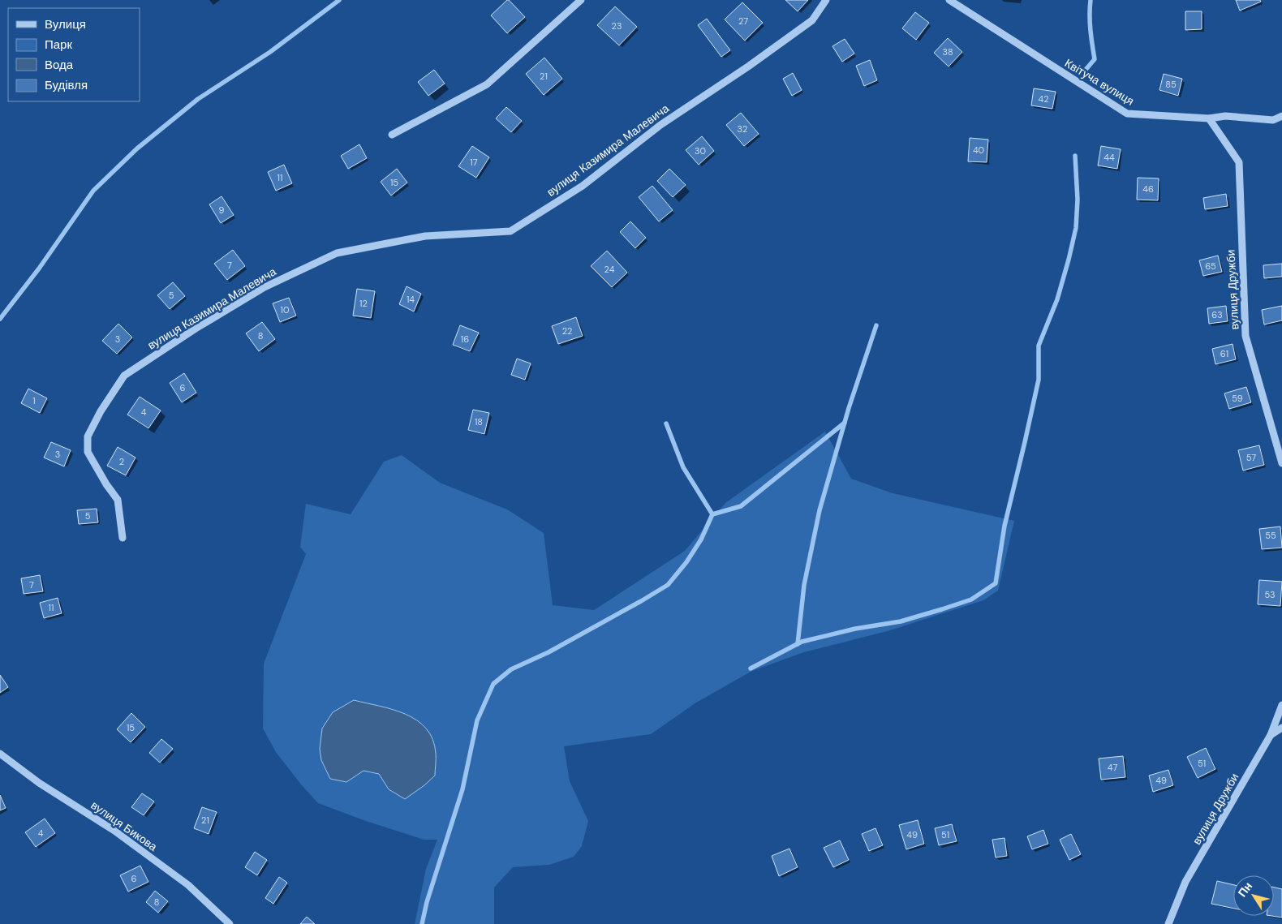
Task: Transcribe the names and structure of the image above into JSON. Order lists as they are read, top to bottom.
{
  "streets": {
    "street": [
      "Квітуча вулиця",
      "вулиця Казимира Малевича",
      "вулиця Дружби",
      "вулиця Бикова"
    ]
  },
  "crossings": [
    ["Квітуча вулиця", "вулиця Дружби"]
  ],
  "house_numbers": [
    "27",
    "23",
    "38",
    "21",
    "85",
    "42",
    "32",
    "40",
    "30",
    "44",
    "17",
    "11",
    "15",
    "46",
    "9",
    "7",
    "65",
    "24",
    "5",
    "14",
    "12",
    "10",
    "63",
    "22",
    "8",
    "3",
    "16",
    "61",
    "6",
    "59",
    "1",
    "4",
    "18",
    "3",
    "57",
    "2",
    "5",
    "55",
    "7",
    "53",
    "11",
    "15",
    "51",
    "47",
    "49",
    "21",
    "4",
    "49",
    "51",
    "6",
    "8"
  ],
  "legend": [
    "Вулиця",
    "Парк",
    "Вода",
    "Будівля"
  ],
  "north": "top left"
}
